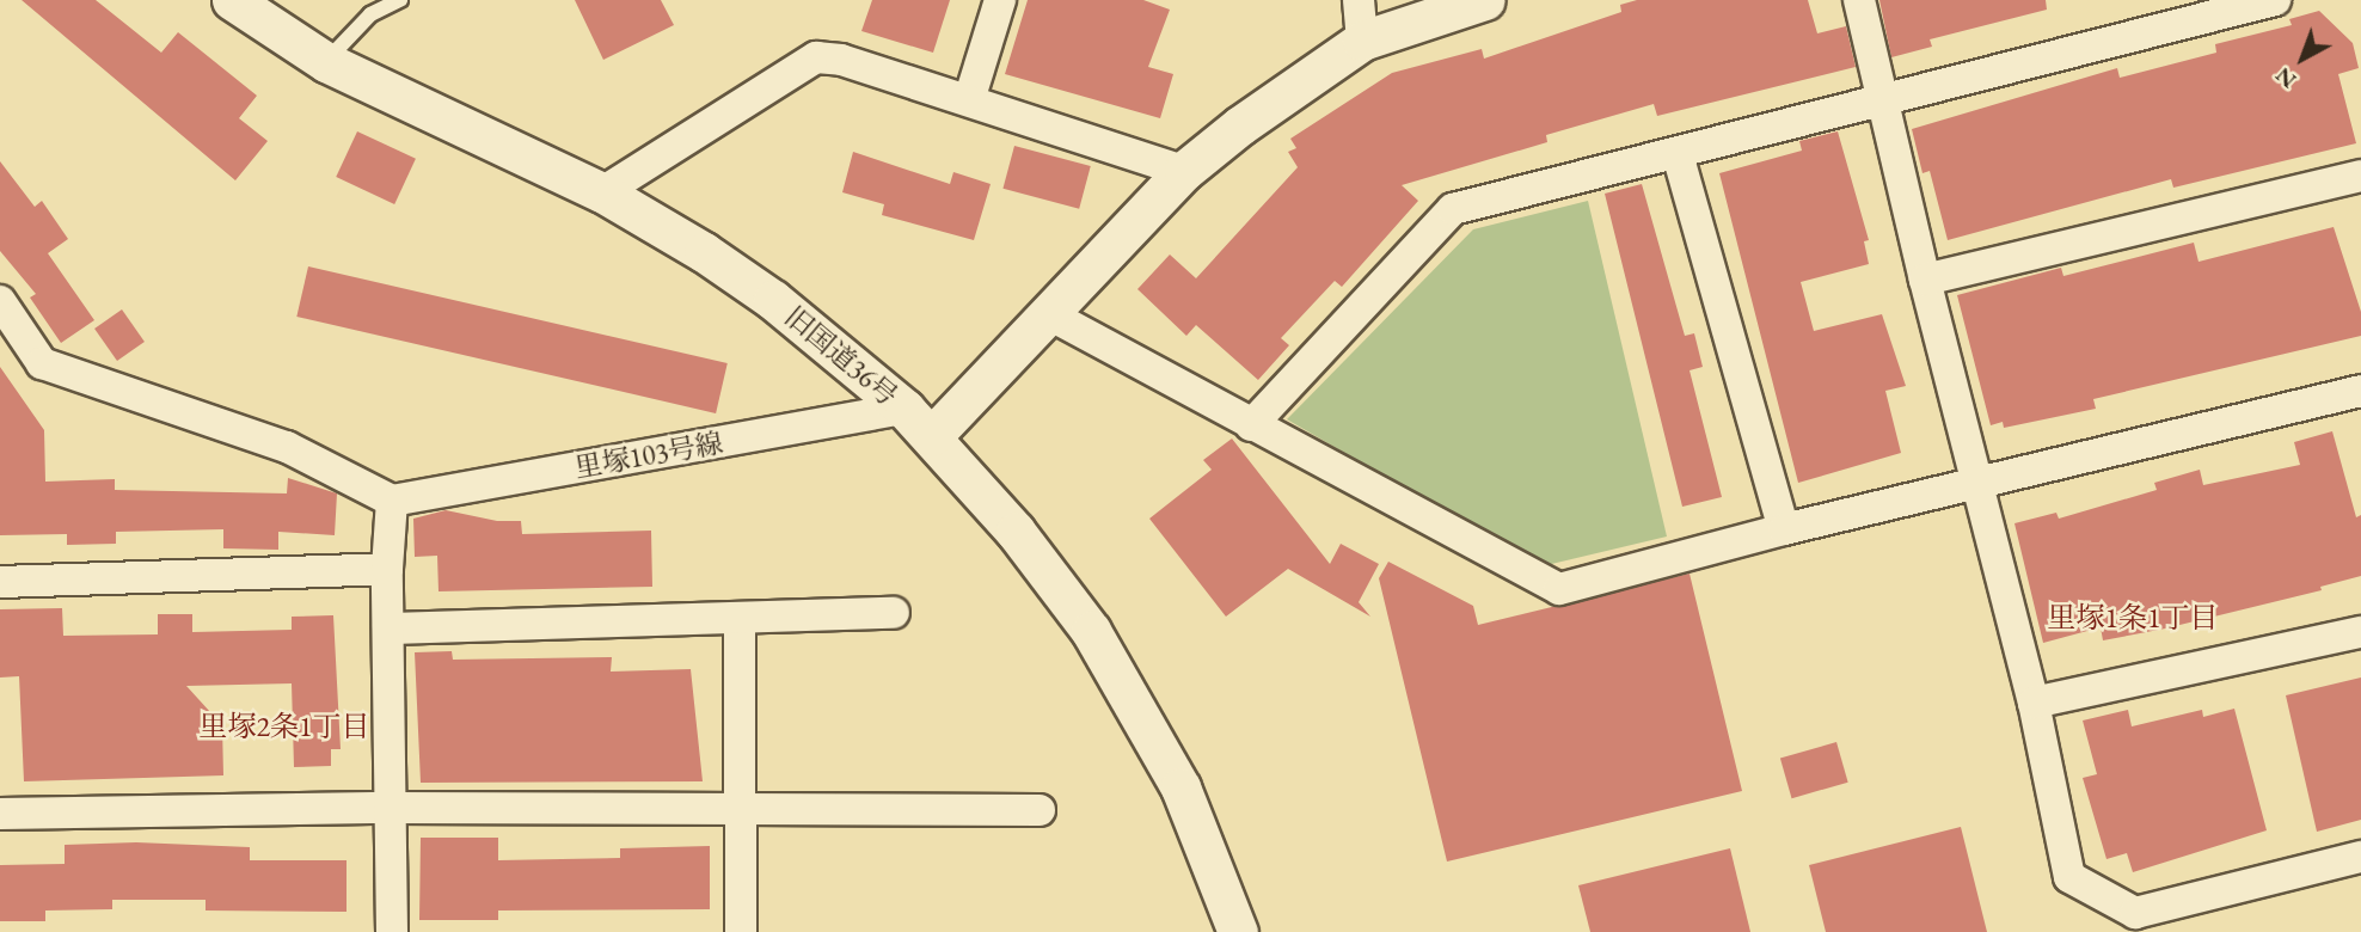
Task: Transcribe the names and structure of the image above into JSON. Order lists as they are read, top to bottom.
{
  "streets": {
    "street": ["旧国道36号", "里塚103号線"]
  },
  "crossings": [
    ["旧国道36号", "里塚103号線"]
  ],
  "districts": ["里塚1条1丁目", "里塚2条1丁目"],
  "north": "bottom left"
}
